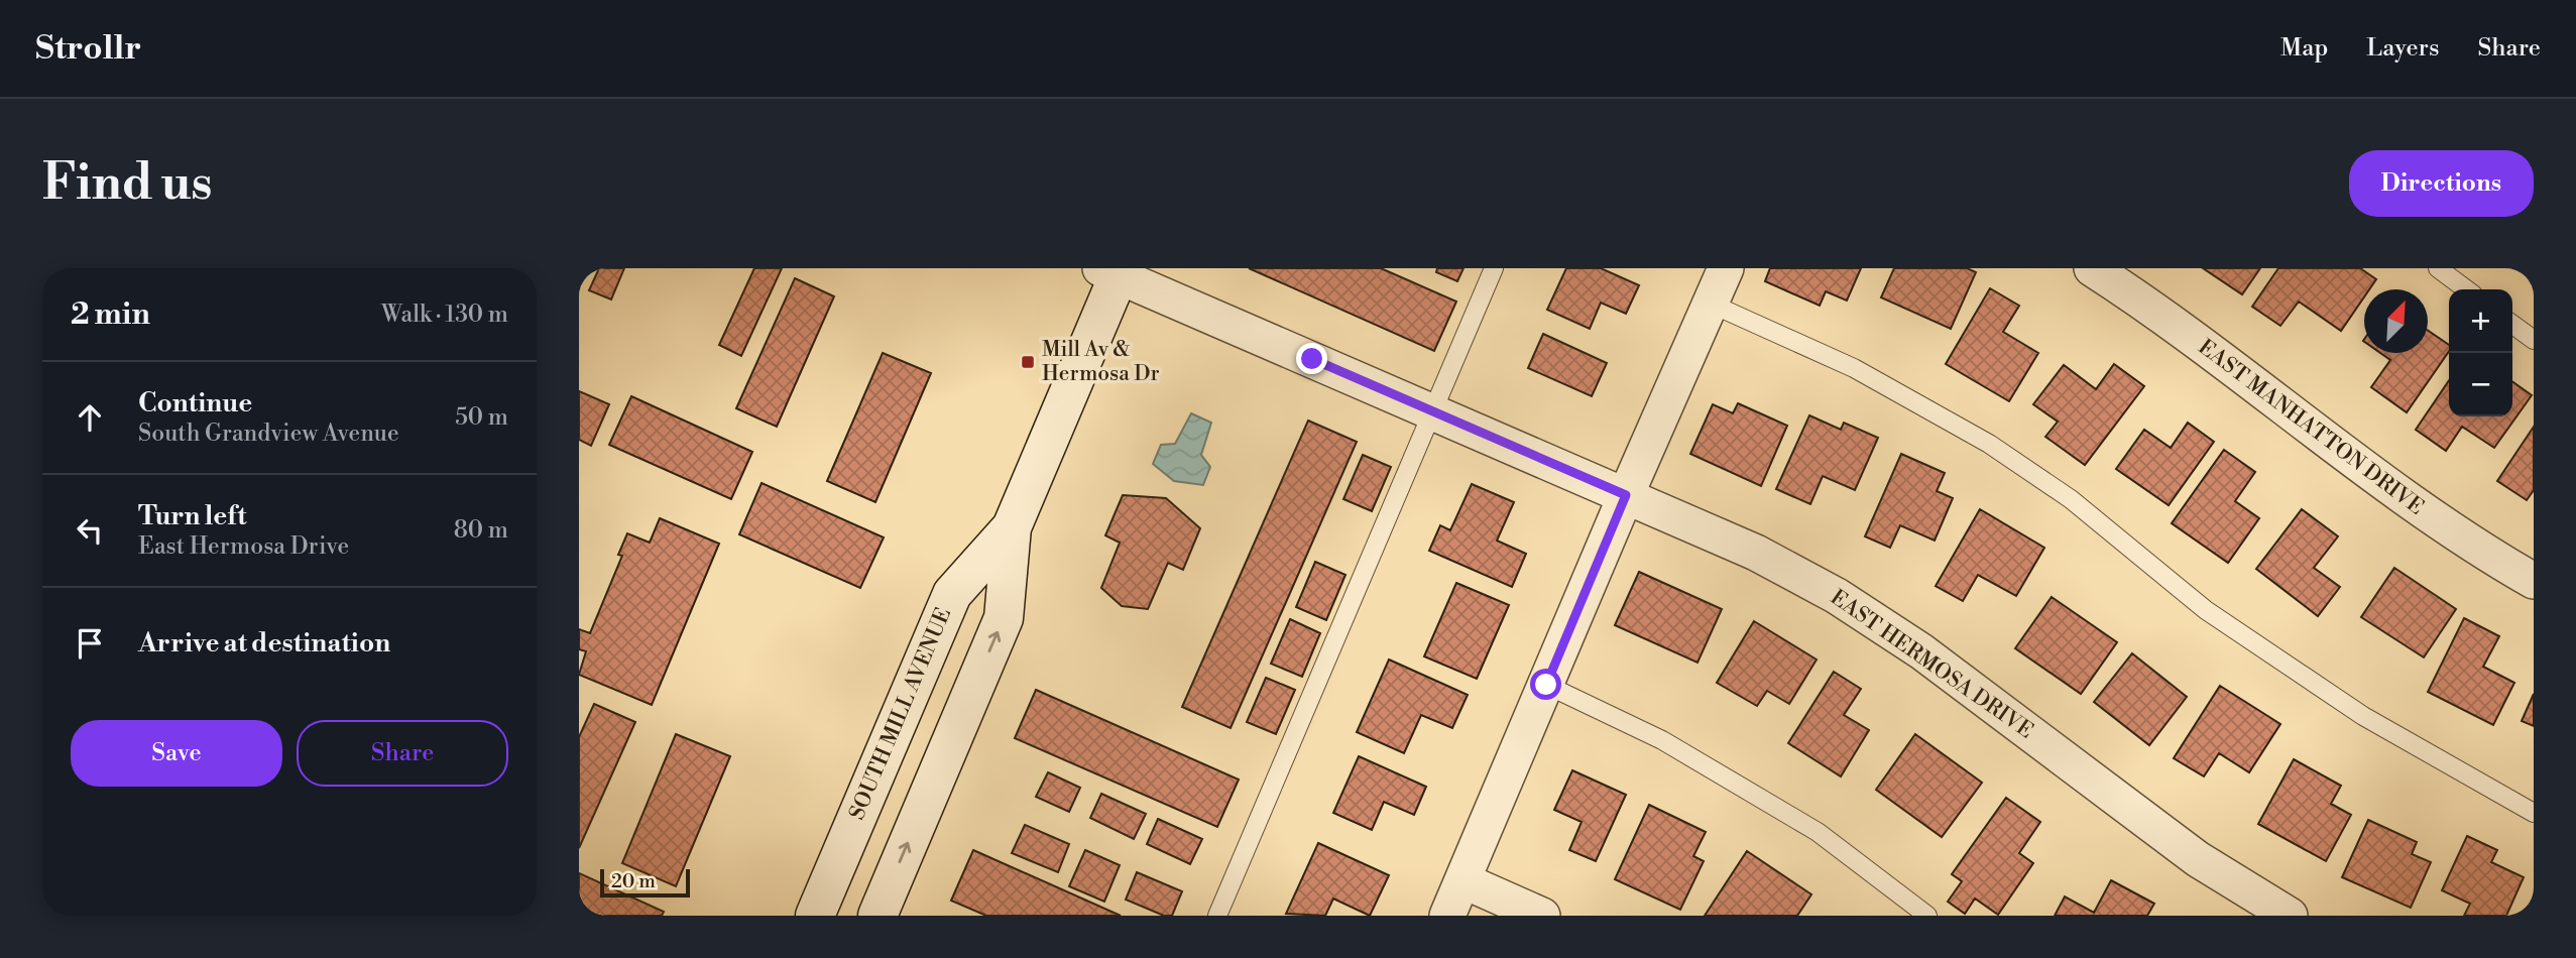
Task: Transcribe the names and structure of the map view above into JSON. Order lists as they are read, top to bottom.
{
  "streets": {
    "main road": ["SOUTH MILL AVENUE"],
    "street": ["EAST MANHATTON DRIVE", "EAST HERMOSA DRIVE"]
  },
  "crossings": [
    ["EAST HERMOSA DRIVE", "SOUTH MILL AVENUE"]
  ],
  "places": {
    "transit": ["Mill Av & Hermosa Dr"]
  },
  "scale_bar": "20 m",
  "north": "top right",
  "page": {
    "header": "Strollr",
    "nav": ["Map", "Layers", "Share"],
    "buttons": [
      "Directions",
      ["Save", "Share"]
    ],
    "title": "Find us",
    "heading": ["2 min", "Walk · 130 m"],
    "map_buttons": ["+", "−"],
    "list": [
      ["Continue", "South Grandview Avenue", "50 m"],
      ["Turn left", "East Hermosa Drive", "80 m"],
      "Arrive at destination"
    ],
    "scale": "20 m"
  }
}
